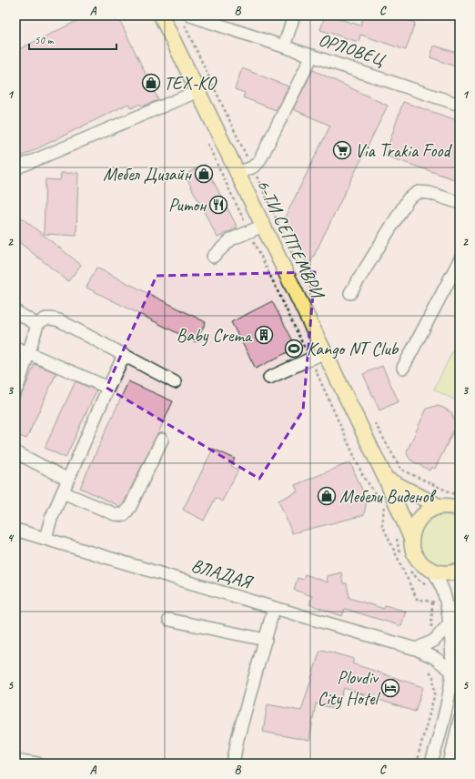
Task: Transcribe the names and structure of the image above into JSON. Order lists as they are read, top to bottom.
{
  "streets": {
    "main road": ["6-ТИ СЕПТЕМВРИ"],
    "street": ["ОРЛОВЕЦ", "ВЛАДАЯ"]
  },
  "places": {
    "shop": ["ТЕХ-КО", "Мебел Дизайн", "Мебели Виденов"],
    "supermarket": ["Via Trakia Food"],
    "restaurant": ["Ритон"],
    "building": ["Baby Crema"],
    "sports": ["Kango NT Club"],
    "hotel": ["Plovdiv City Hotel"]
  },
  "scale_bar": "50 m",
  "grid": {
    "columns": ["A", "B", "C"],
    "rows": [
      "1",
      "2",
      "3",
      "4",
      "5"
    ]
  }
}
